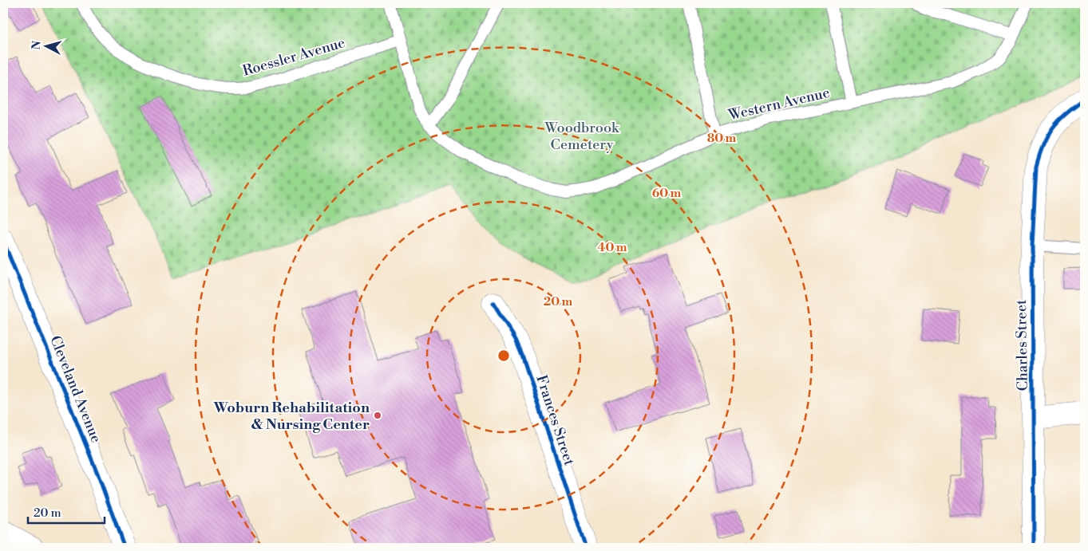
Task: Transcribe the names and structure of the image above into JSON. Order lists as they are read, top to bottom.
{
  "streets": {
    "street": ["Charles Street", "Cleveland Avenue", "Frances Street"],
    "lane": ["Roessler Avenue", "Western Avenue"]
  },
  "parks": ["Woodbrook Cemetery"],
  "places": ["Woburn Rehabilitation & Nursing Center"],
  "scale_bar": "20 m",
  "north": "left",
  "rings": [
    "80 m",
    "60 m",
    "40 m",
    "20 m"
  ]
}
